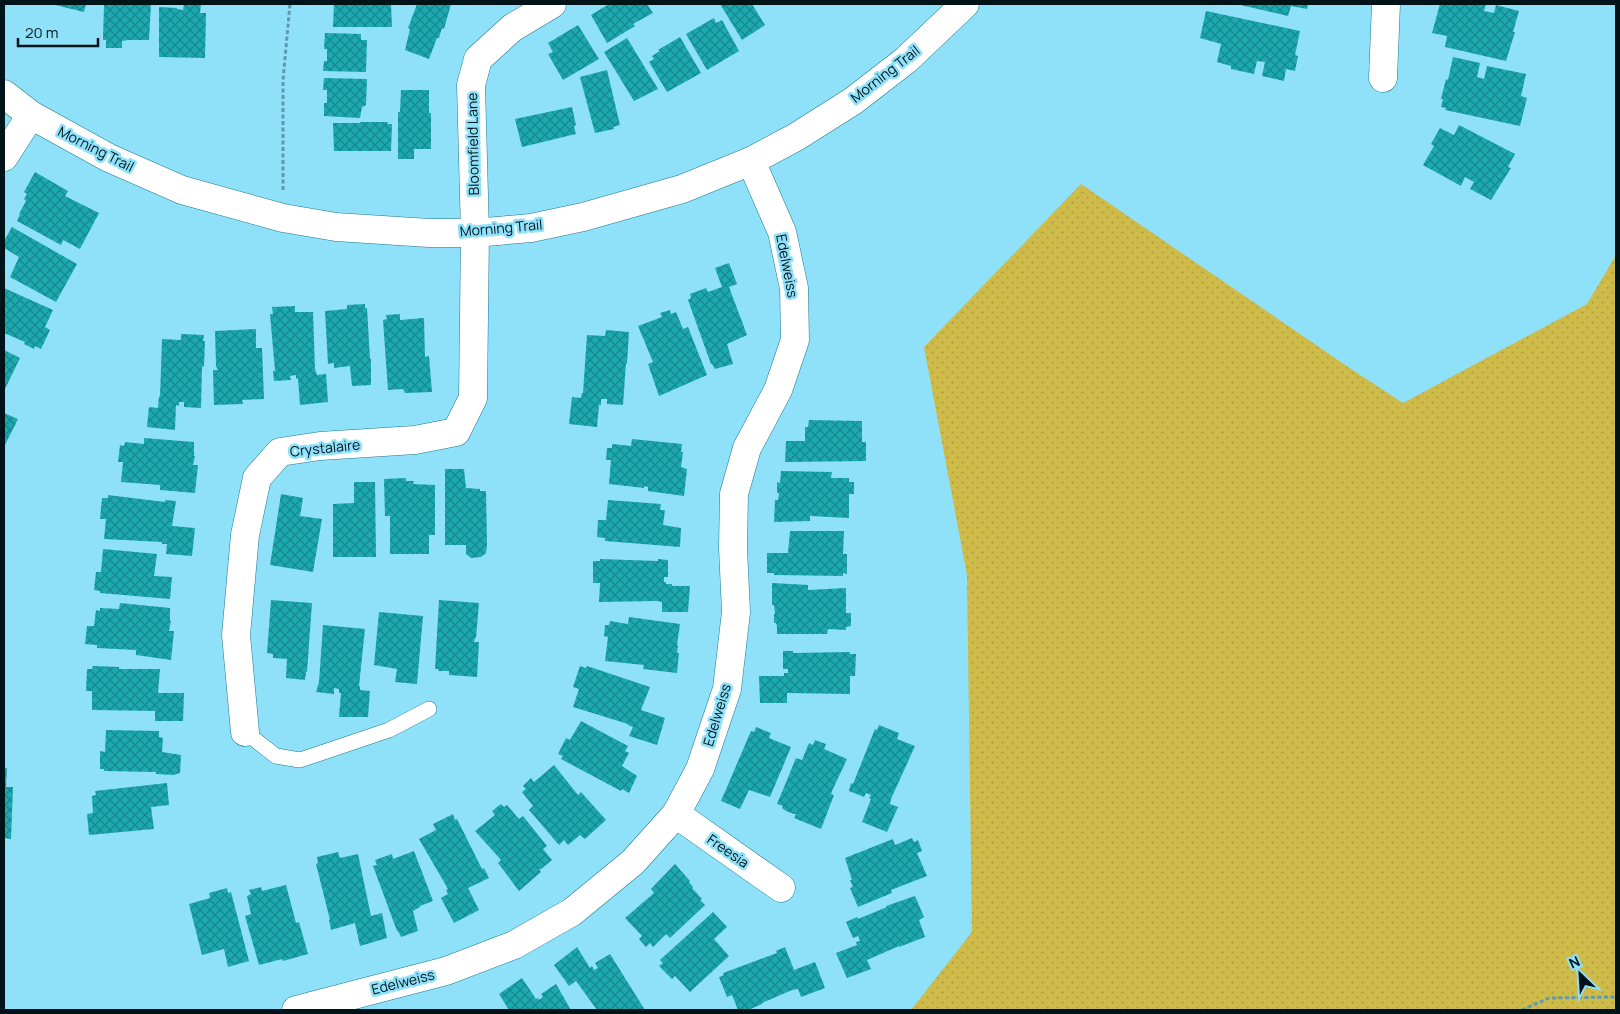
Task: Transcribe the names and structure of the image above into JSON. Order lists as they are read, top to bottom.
{
  "streets": {
    "street": [
      "Morning Trail",
      "Bloomfield Lane",
      "Edelweiss",
      "Crystalaire",
      "Freesia"
    ]
  },
  "crossings": [
    ["Morning Trail", "Bloomfield Lane"],
    ["Morning Trail", "Edelweiss"],
    ["Morning Trail", "Crystalaire"],
    ["Bloomfield Lane", "Crystalaire"],
    ["Edelweiss", "Freesia"]
  ],
  "scale_bar": "20 m",
  "north": "top left"
}
